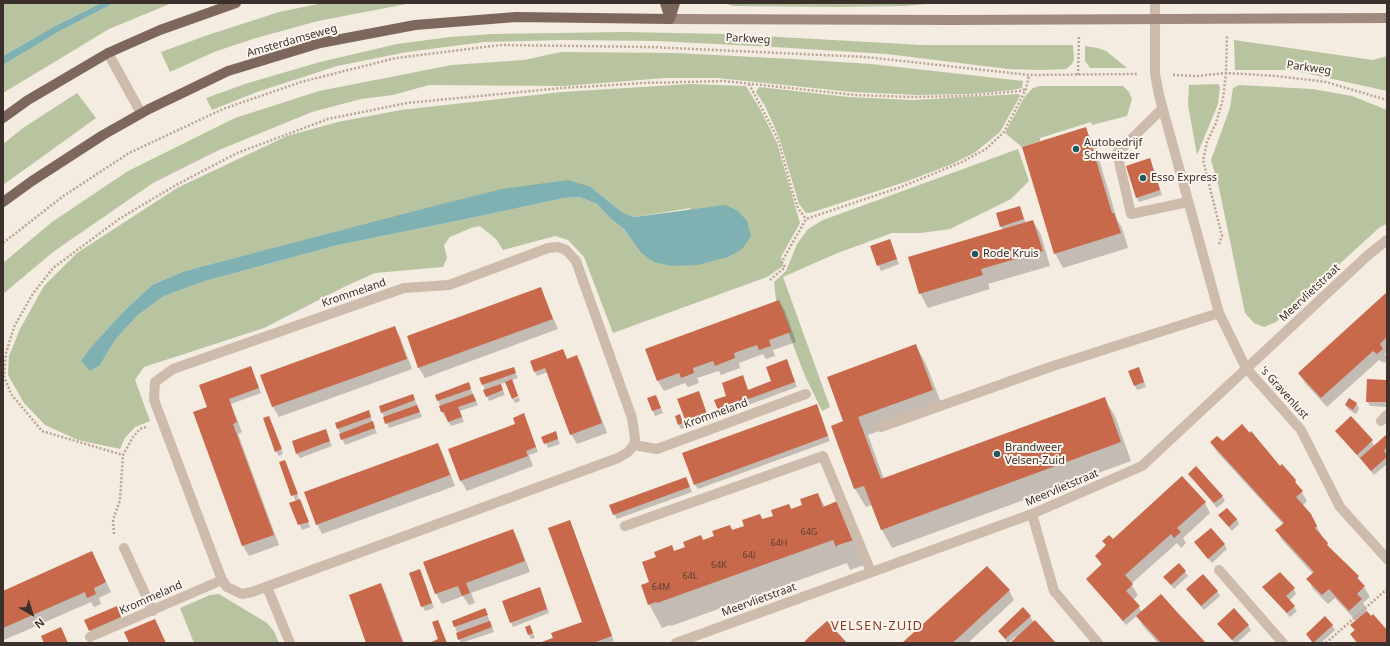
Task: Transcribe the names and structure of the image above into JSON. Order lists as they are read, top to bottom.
{
  "streets": {
    "main road": ["Parkweg", "Amsterdamseweg"],
    "street": ["Krommeland", "Meervlietstraat", "'s Gravenlust"]
  },
  "crossings": [
    ["Parkweg", "Amsterdamseweg"],
    ["Parkweg", "'s Gravenlust"],
    ["Meervlietstraat", "'s Gravenlust"]
  ],
  "districts": ["VELSEN-ZUID"],
  "places": [
    "Autobedrijf Schweitzer",
    "Esso Express",
    "Rode Kruis",
    "Brandweer Velsen-Zuid"
  ],
  "house_numbers": [
    "64G",
    "64H",
    "64J",
    "64K",
    "64L",
    "64M"
  ],
  "north": "bottom right"
}
